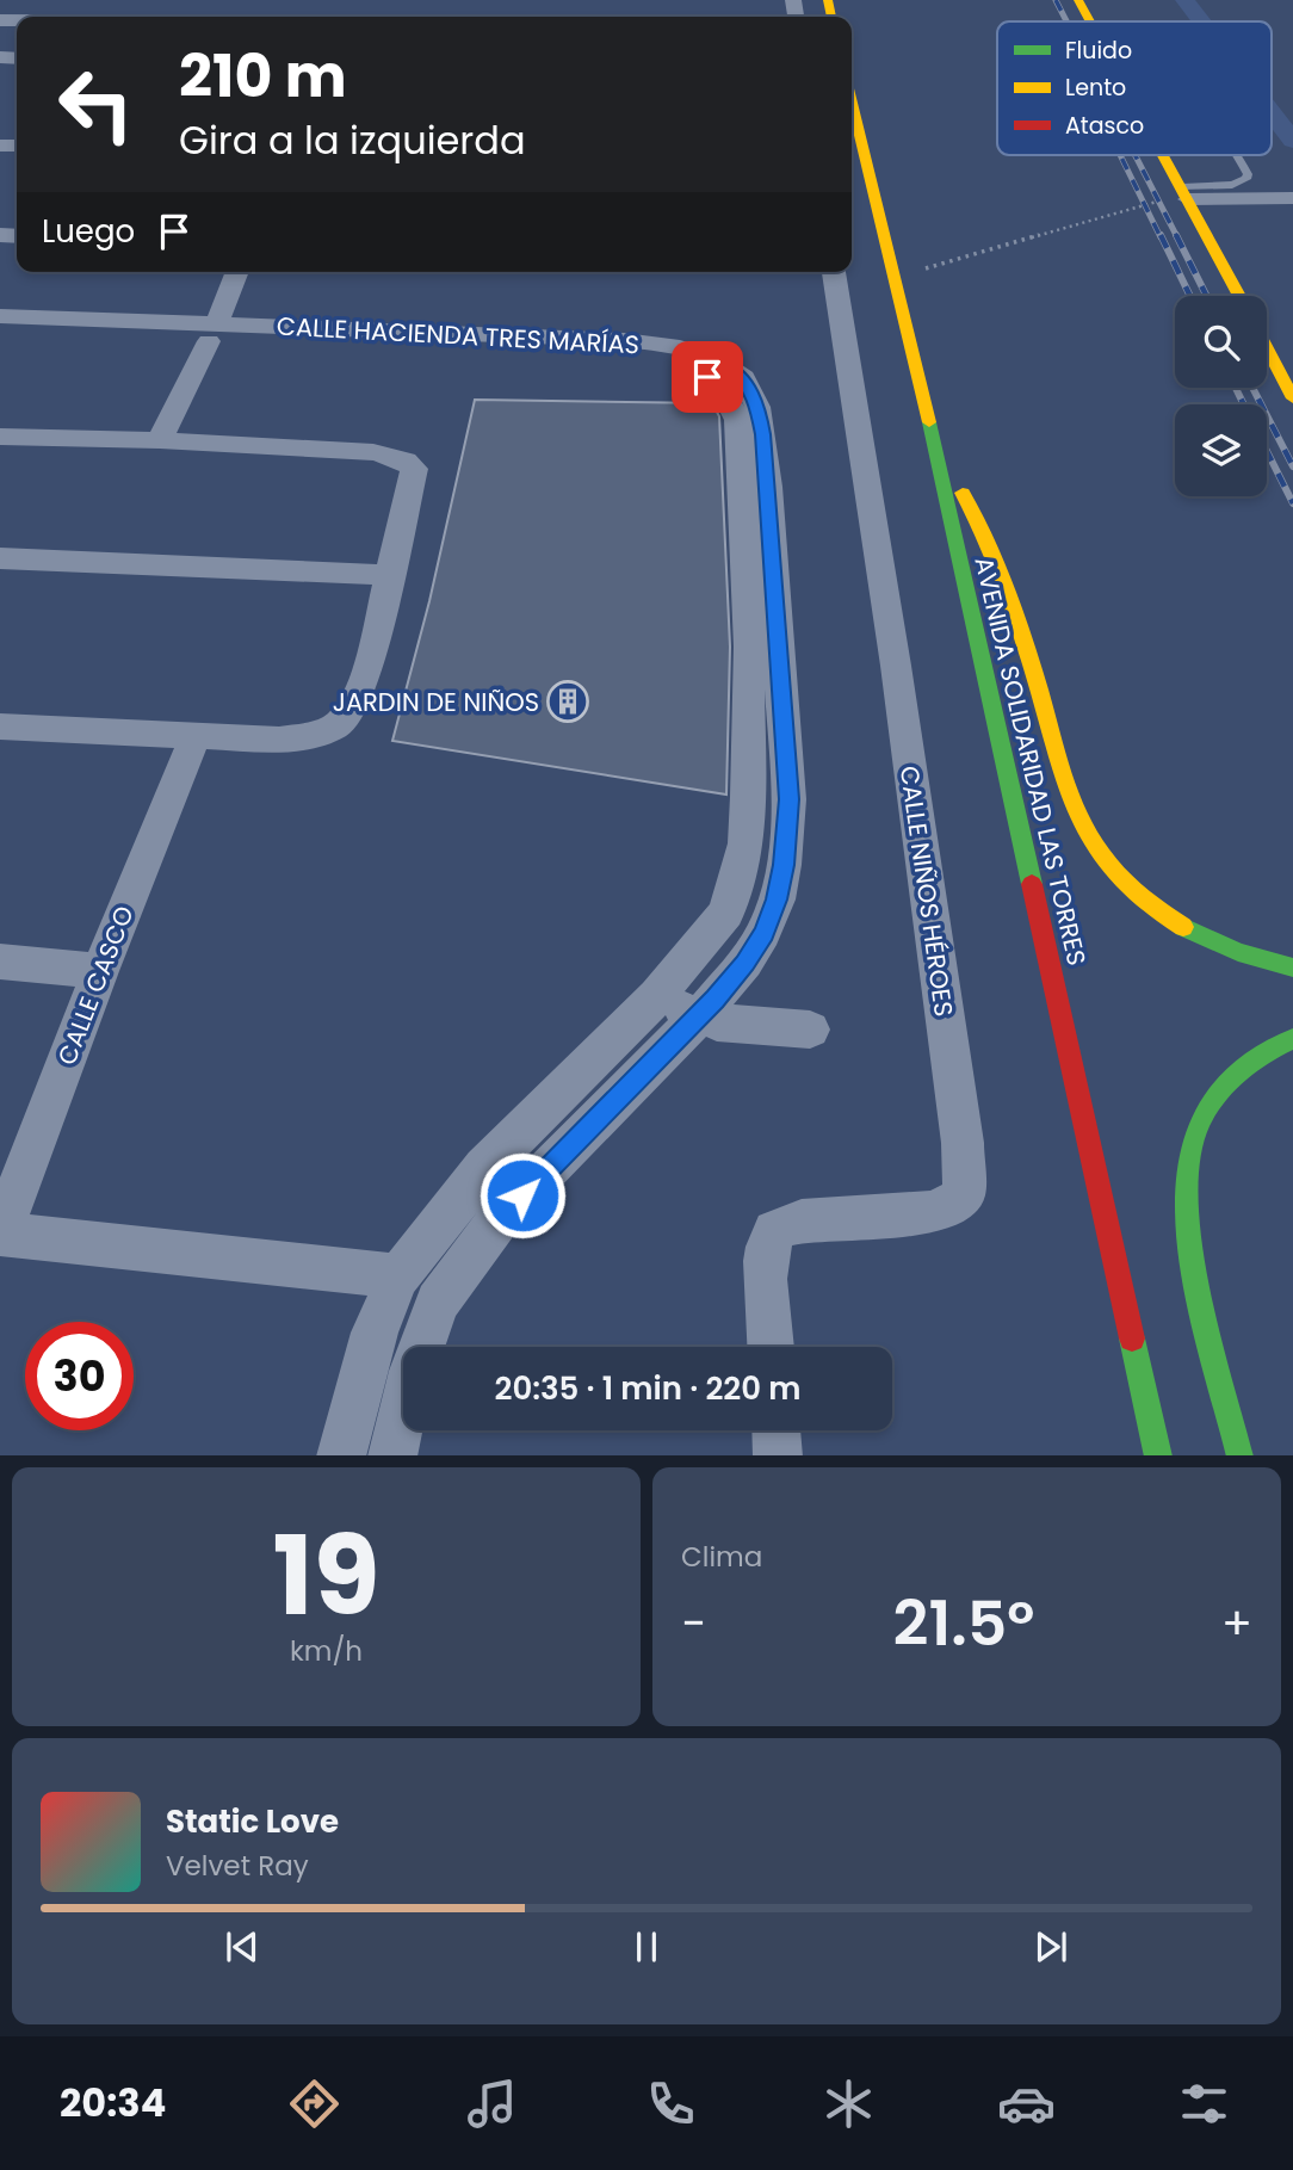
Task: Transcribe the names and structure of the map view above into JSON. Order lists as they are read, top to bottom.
{
  "streets": {
    "main road": ["AVENIDA SOLIDARIDAD LAS TORRES"],
    "street": ["CALLE HACIENDA TRES MARÍAS", "CALLE NIÑOS HÉROES", "CALLE CASCO"]
  },
  "places": {
    "building": ["JARDIN DE NIÑOS"]
  },
  "legend": ["Fluido", "Lento", "Atasco"],
  "page": {
    "turn": ["210 m", "Gira a la izquierda"],
    "then": "Luego",
    "limit": "30",
    "trip": "20:35 · 1 min · 220 m",
    "tile": [
      ["19", "km/h"],
      "Clima"
    ],
    "heat": ["−", "21.5°", "+"],
    "song": ["Static Love", "Velvet Ray"],
    "tabs": "20:34"
  }
}
